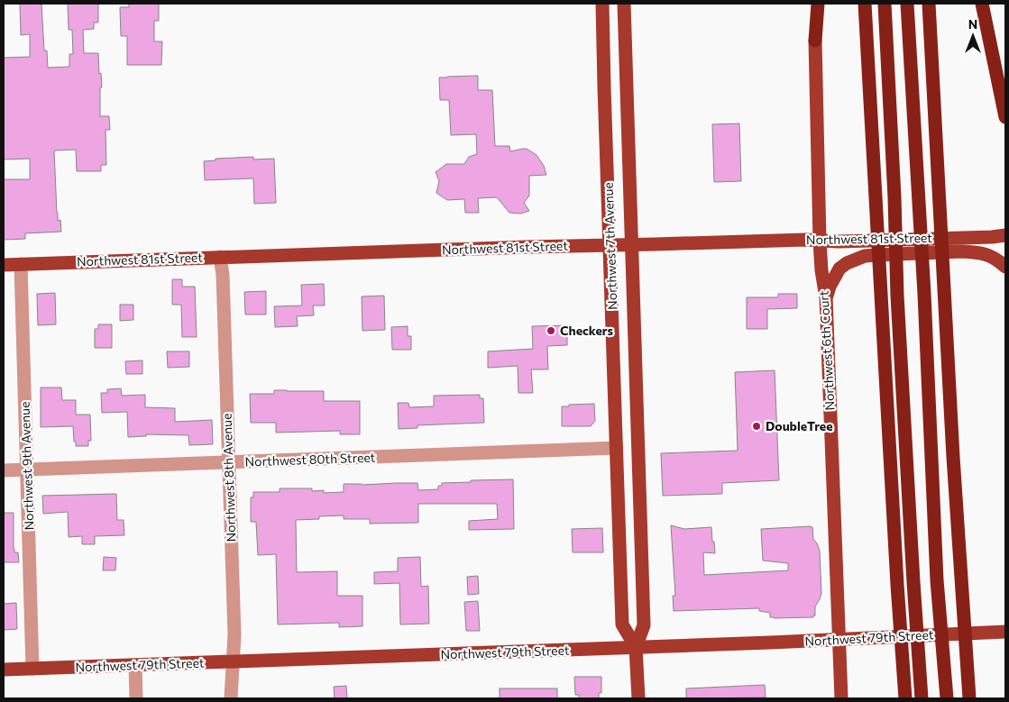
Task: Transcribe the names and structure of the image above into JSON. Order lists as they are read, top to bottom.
{
  "streets": {
    "main road": [
      "Northwest 81st Street",
      "Northwest 7th Avenue",
      "Northwest 6th Court",
      "Northwest 79th Street"
    ],
    "street": ["Northwest 80th Street", "Northwest 9th Avenue", "Northwest 8th Avenue"]
  },
  "crossings": [
    ["Northwest 81st Street", "Northwest 7th Avenue"],
    ["Northwest 81st Street", "Northwest 6th Court"],
    ["Northwest 81st Street", "Northwest 9th Avenue"],
    ["Northwest 81st Street", "Northwest 8th Avenue"],
    ["Northwest 7th Avenue", "Northwest 80th Street"],
    ["Northwest 7th Avenue", "Northwest 79th Street"],
    ["Northwest 6th Court", "Northwest 79th Street"],
    ["Northwest 80th Street", "Northwest 9th Avenue"],
    ["Northwest 80th Street", "Northwest 8th Avenue"],
    ["Northwest 9th Avenue", "Northwest 79th Street"],
    ["Northwest 8th Avenue", "Northwest 79th Street"]
  ],
  "places": ["Checkers", "DoubleTree"],
  "north": "top"
}
